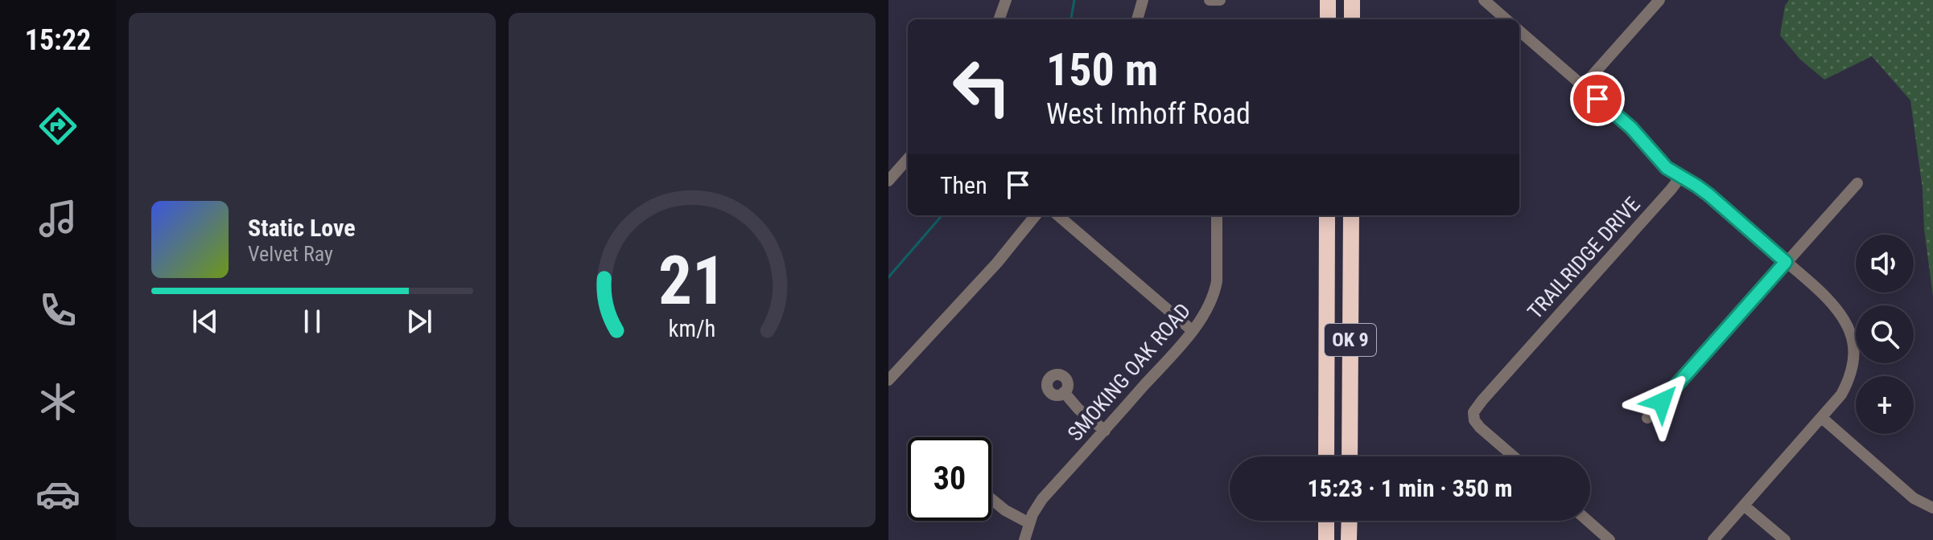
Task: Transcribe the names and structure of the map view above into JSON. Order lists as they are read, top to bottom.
{
  "streets": {
    "highway": ["OK 9"],
    "street": ["TRAILRIDGE DRIVE", "SMOKING OAK ROAD"]
  },
  "page": {
    "tabs": "15:22",
    "turn": ["150 m", "West Imhoff Road"],
    "then": "Then",
    "song": ["Static Love", "Velvet Ray"],
    "map_buttons": "+",
    "limit": "30",
    "trip": "15:23 · 1 min · 350 m",
    "gauge": ["21", "km/h"]
  }
}
